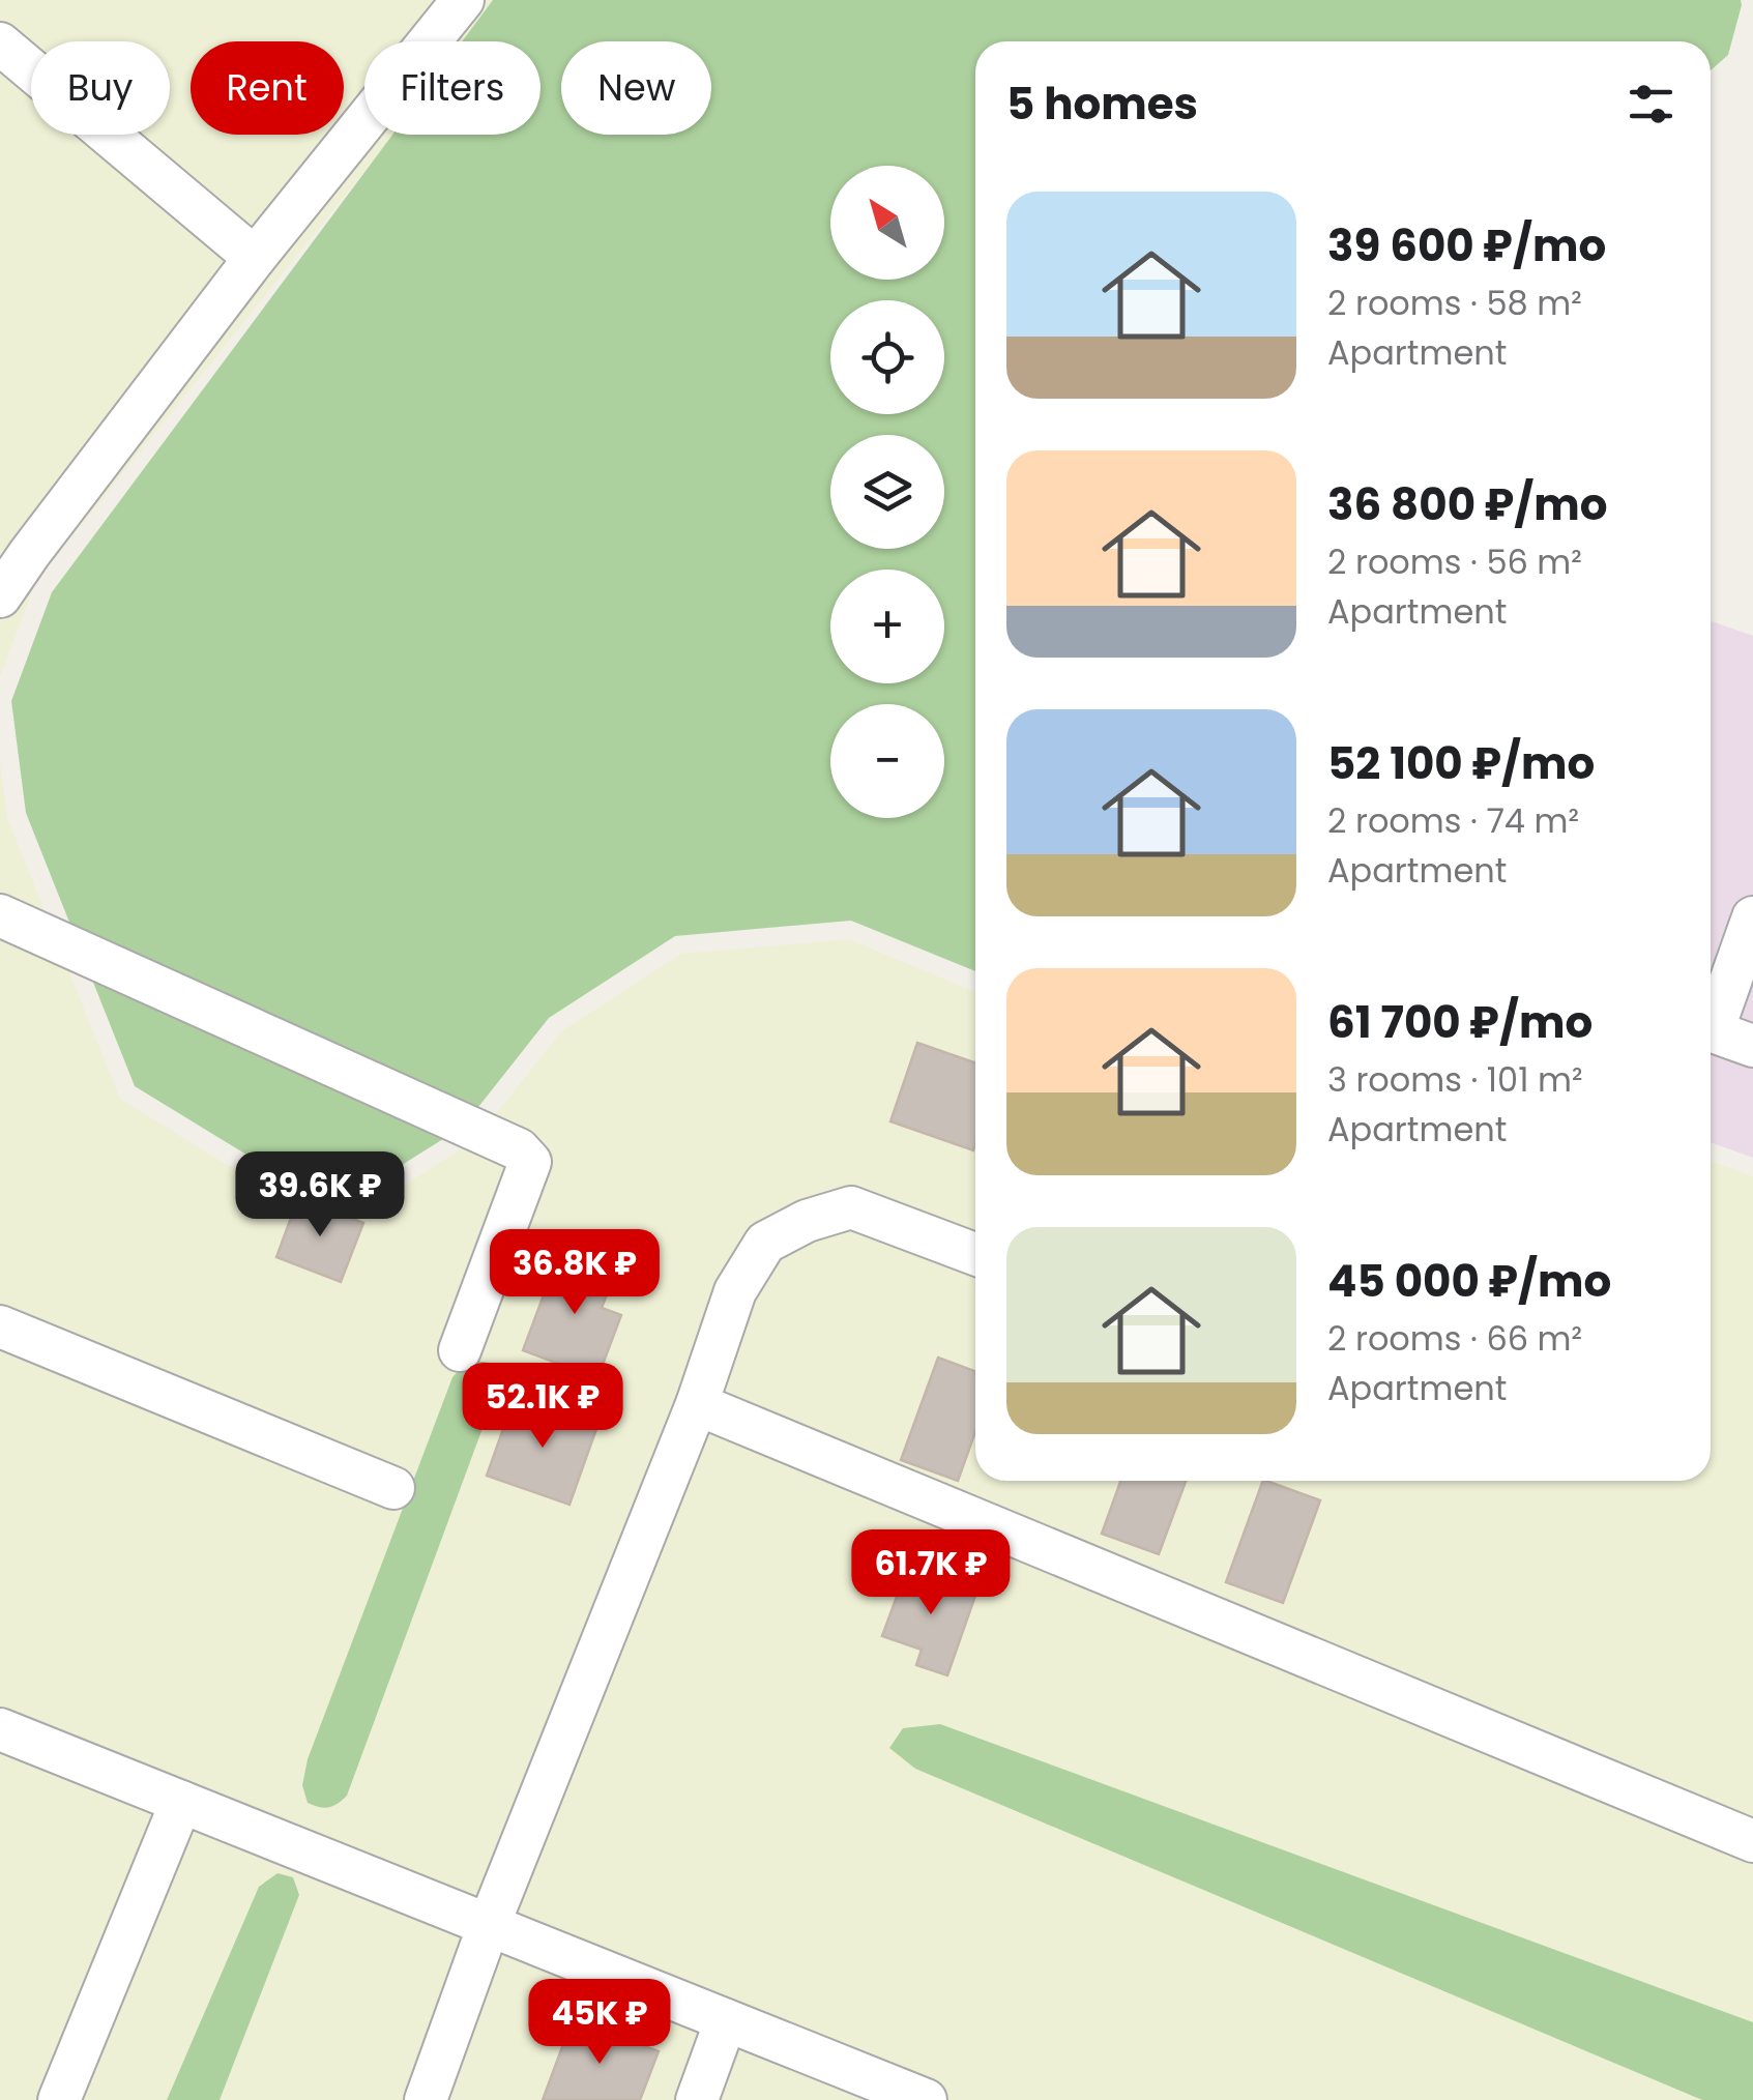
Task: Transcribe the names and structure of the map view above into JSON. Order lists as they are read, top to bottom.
{
  "north": "top left",
  "page": {
    "chip": [
      "Buy",
      "Rent",
      "Filters",
      "New"
    ],
    "heading": "5 homes",
    "map_buttons": ["+", "−"],
    "list": [
      {
        "name": "39 600 ₽/mo",
        "note": "2 rooms · 58 m² · Apartment"
      },
      {
        "name": "36 800 ₽/mo",
        "note": "2 rooms · 56 m² · Apartment"
      },
      {
        "name": "52 100 ₽/mo",
        "note": "2 rooms · 74 m² · Apartment"
      },
      {
        "name": "61 700 ₽/mo",
        "note": "3 rooms · 101 m² · Apartment"
      },
      {
        "name": "45 000 ₽/mo",
        "note": "2 rooms · 66 m² · Apartment"
      }
    ],
    "price": [
      "39.6K ₽",
      "36.8K ₽",
      "52.1K ₽",
      "61.7K ₽",
      "45K ₽"
    ]
  }
}
